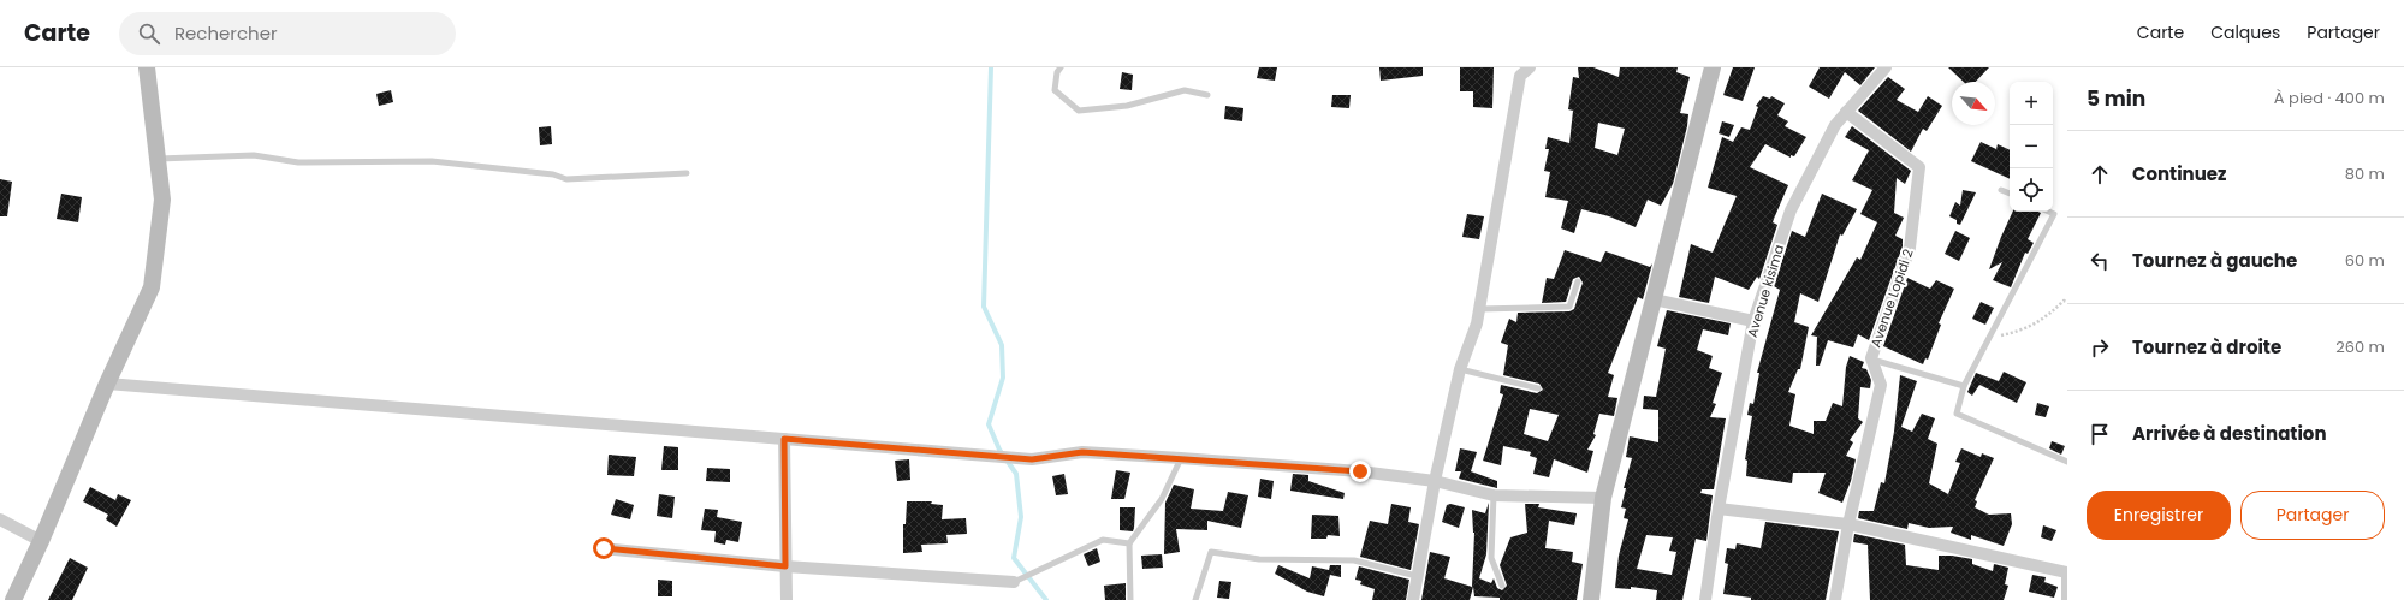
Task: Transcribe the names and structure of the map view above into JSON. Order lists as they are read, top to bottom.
{
  "streets": {
    "street": ["Avenue kisima", "Avenue Lopidi 2"]
  },
  "crossings": [
    ["Avenue kisima", "Avenue Lopidi 2"]
  ],
  "north": "bottom right",
  "page": {
    "header": "Carte",
    "search": "Rechercher",
    "nav": ["Carte", "Calques", "Partager"],
    "heading": ["5 min", "À pied · 400 m"],
    "map_buttons": ["+", "−"],
    "list": [
      ["Continuez", "80 m"],
      ["Tournez à gauche", "60 m"],
      ["Tournez à droite", "260 m"],
      "Arrivée à destination"
    ],
    "buttons": ["Enregistrer", "Partager"]
  }
}
